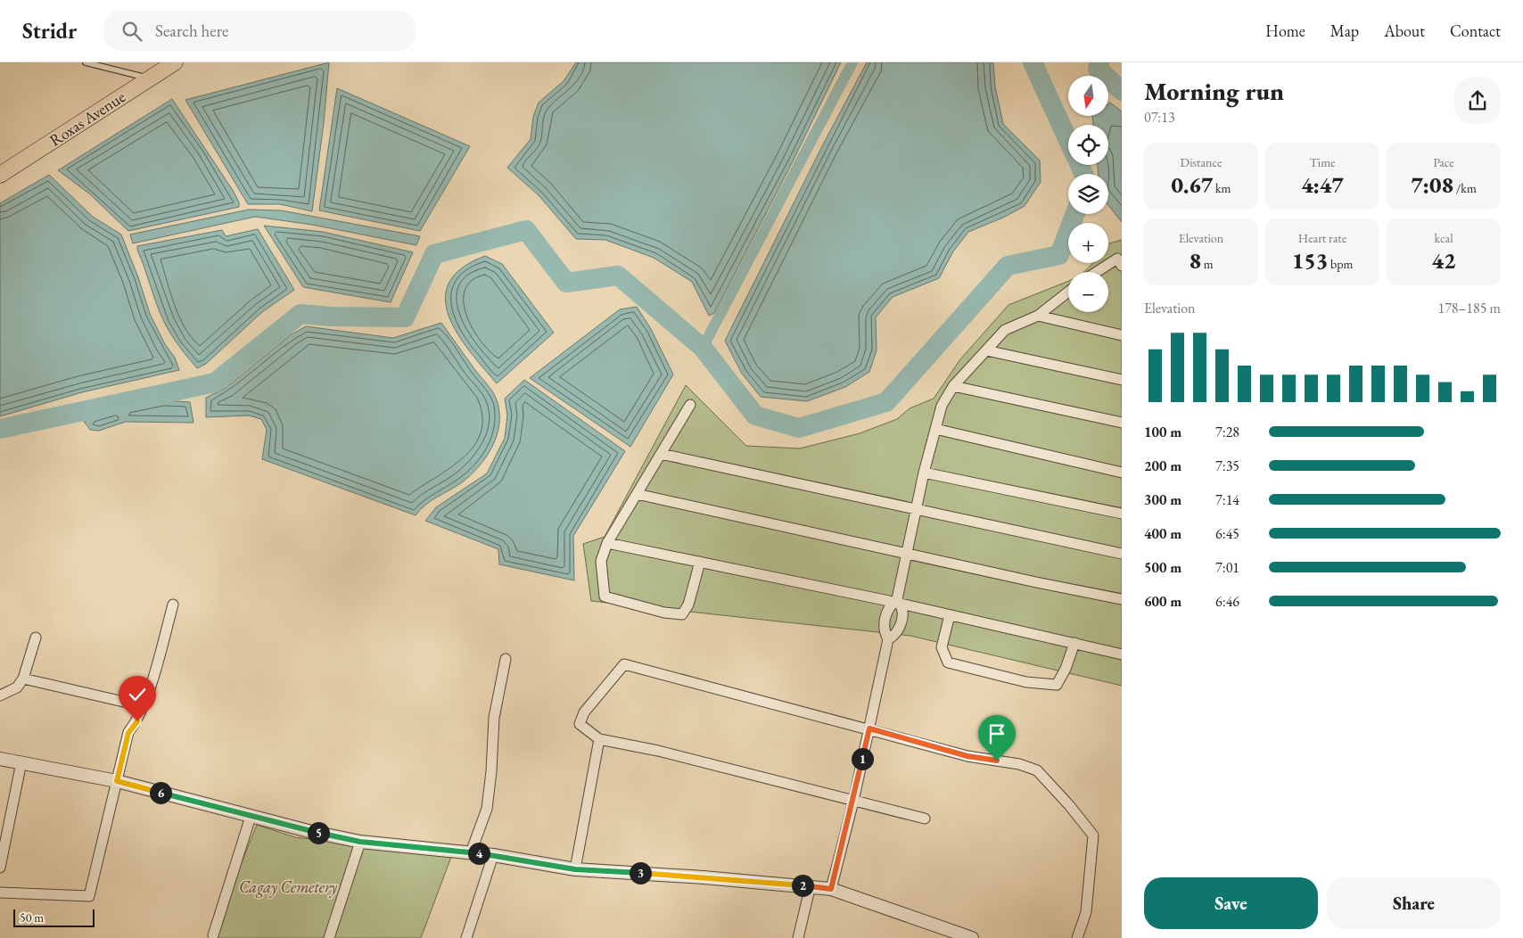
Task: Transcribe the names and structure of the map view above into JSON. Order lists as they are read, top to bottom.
{
  "streets": {
    "main road": ["Roxas Avenue"]
  },
  "parks": ["Cagay Cemetery"],
  "scale_bar": "50 m",
  "north": "bottom",
  "page": {
    "header": "Stridr",
    "search": "Search here",
    "nav": [
      "Home",
      "Map",
      "About",
      "Contact"
    ],
    "heading": ["Morning run", "07:13"],
    "map_buttons": ["+", "−"],
    "stats": [
      ["Distance", "0.67 km"],
      ["Time", "4:47"],
      ["Pace", "7:08 /km"],
      ["Elevation", "8 m"],
      ["Heart rate", "153 bpm"],
      ["kcal", "42"]
    ],
    "chart": ["Elevation", "178–185 m"],
    "list": [
      {
        "name": "100 m",
        "note": "7:28"
      },
      {
        "name": "200 m",
        "note": "7:35"
      },
      {
        "name": "300 m",
        "note": "7:14"
      },
      {
        "name": "400 m",
        "note": "6:45"
      },
      {
        "name": "500 m",
        "note": "7:01"
      },
      {
        "name": "600 m",
        "note": "6:46"
      }
    ],
    "pins": [
      "1",
      "6",
      "5",
      "4",
      "3",
      "2"
    ],
    "buttons": ["Save", "Share"],
    "scale": "50 m"
  }
}
